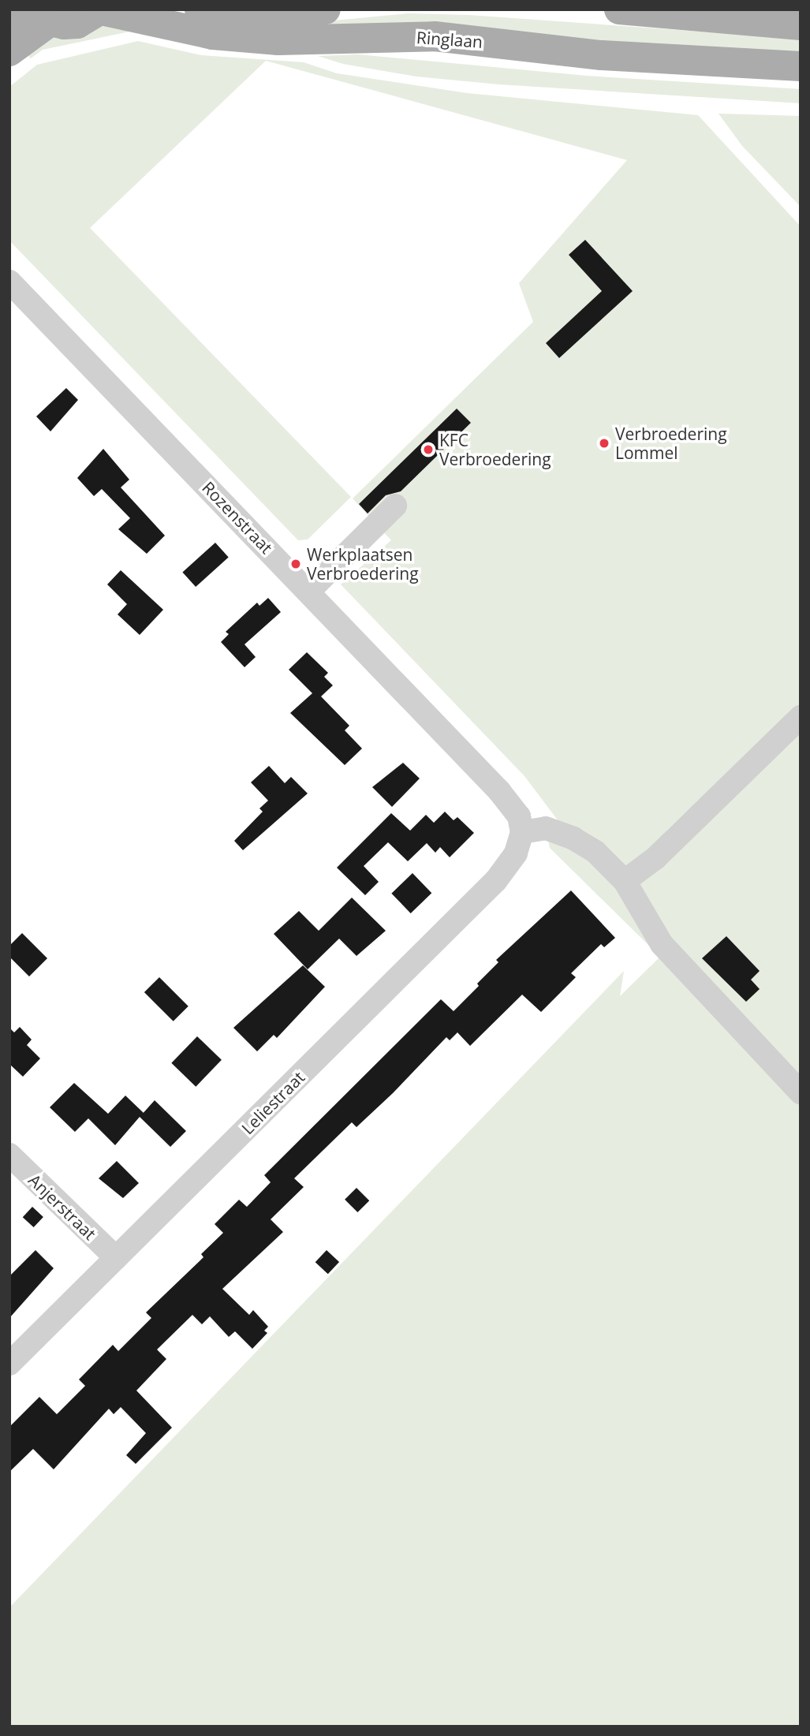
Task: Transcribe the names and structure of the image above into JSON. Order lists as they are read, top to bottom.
{
  "streets": {
    "main road": ["Ringlaan"],
    "street": ["Rozenstraat", "Leliestraat", "Anjerstraat"]
  },
  "crossings": [
    ["Rozenstraat", "Leliestraat"],
    ["Leliestraat", "Anjerstraat"]
  ],
  "places": ["Verbroedering Lommel", "KFC Verbroedering", "Werkplaatsen Verbroedering"]
}
